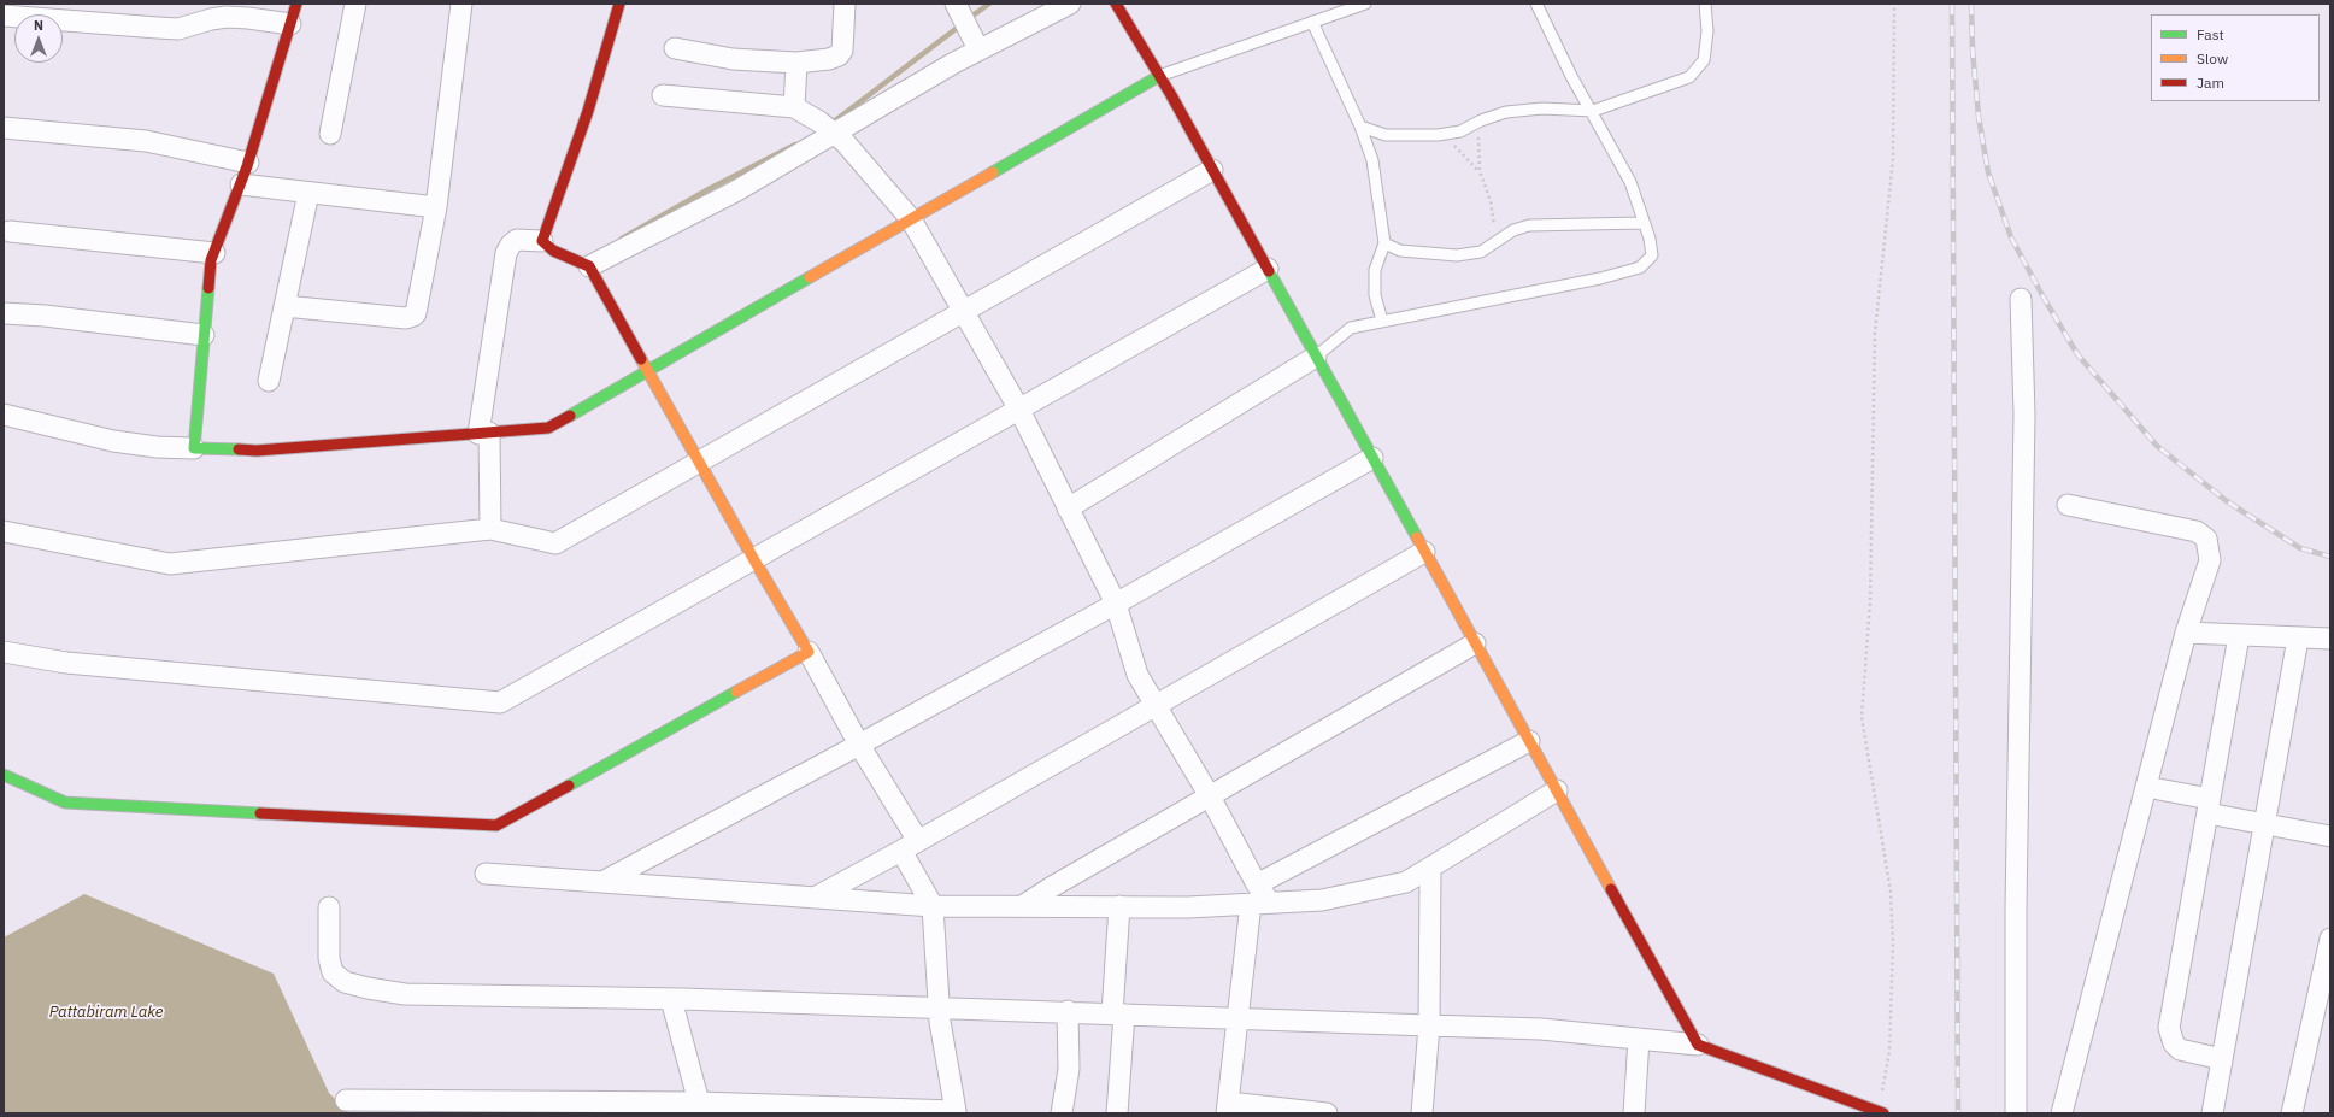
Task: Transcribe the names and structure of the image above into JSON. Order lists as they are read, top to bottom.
{
  "water": ["Pattabiram Lake"],
  "legend": ["Fast", "Slow", "Jam"],
  "north": "top"
}
